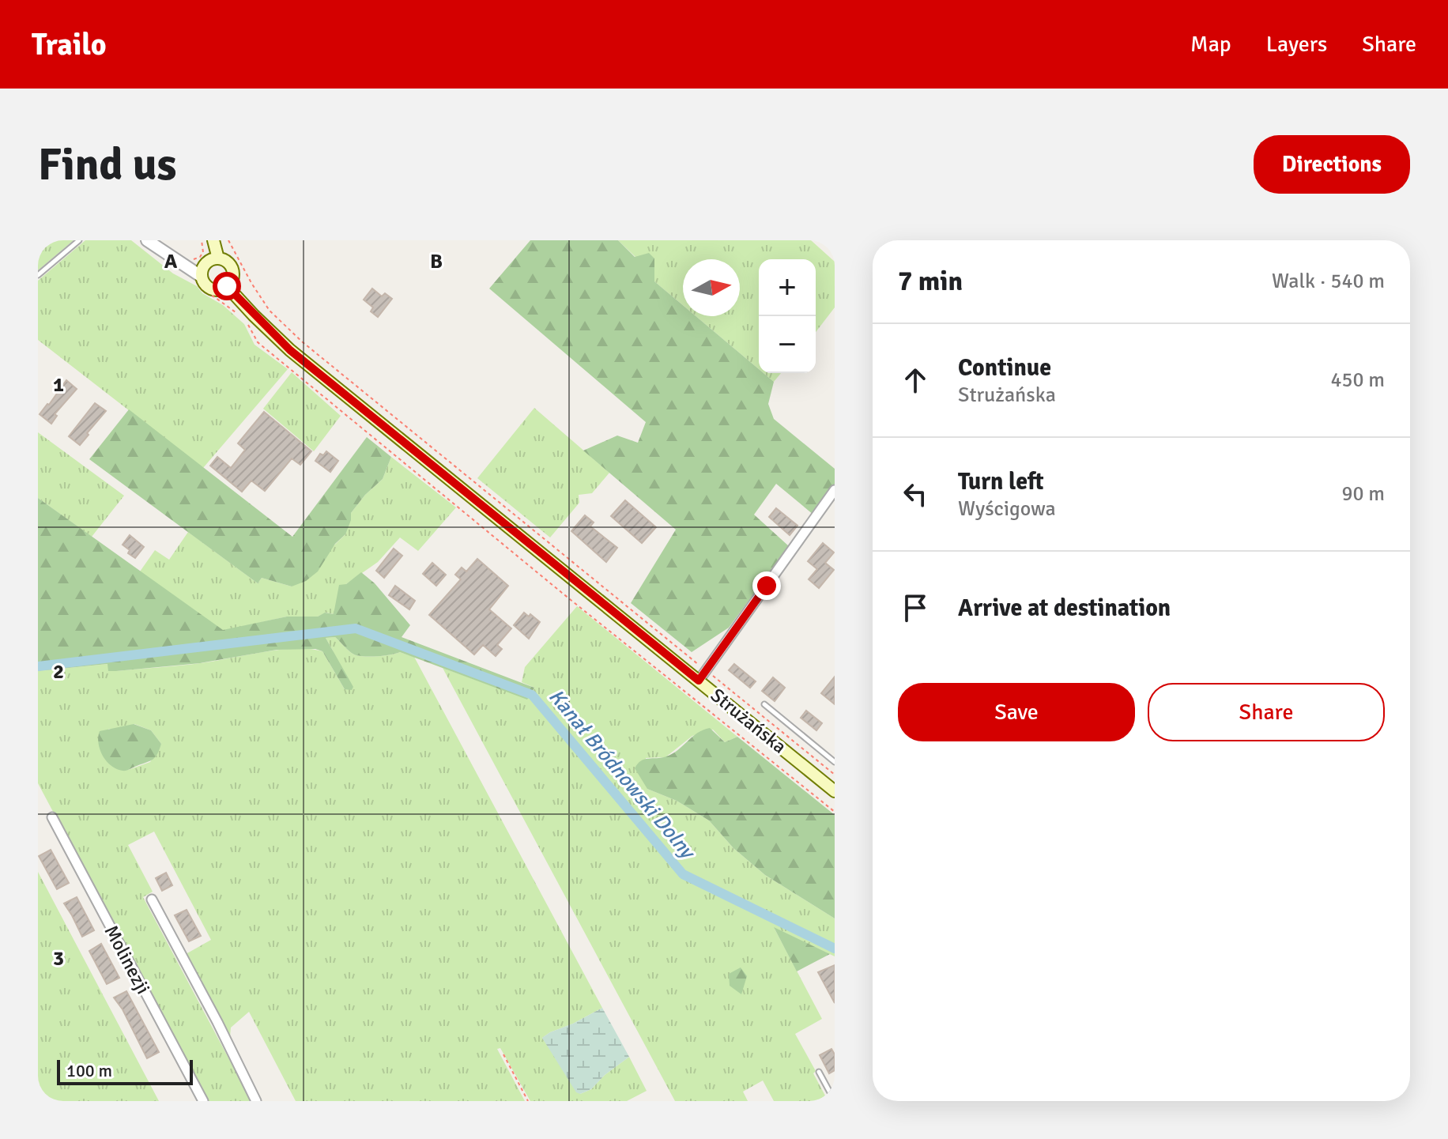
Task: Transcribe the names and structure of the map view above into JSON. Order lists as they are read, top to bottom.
{
  "streets": {
    "main road": ["Strużańska"],
    "street": ["Molinezji"]
  },
  "water": ["Kanał Bródnowski Dolny"],
  "scale_bar": "100 m",
  "north": "right",
  "page": {
    "header": "Trailo",
    "nav": ["Map", "Layers", "Share"],
    "buttons": [
      "Directions",
      ["Save", "Share"]
    ],
    "title": "Find us",
    "heading": ["7 min", "Walk · 540 m"],
    "map_buttons": ["+", "−"],
    "list": [
      ["Continue", "Strużańska", "450 m"],
      ["Turn left", "Wyścigowa", "90 m"],
      "Arrive at destination"
    ],
    "scale": "100 m"
  },
  "grid": {
    "columns": ["A", "B"],
    "rows": ["1", "2", "3"]
  }
}
